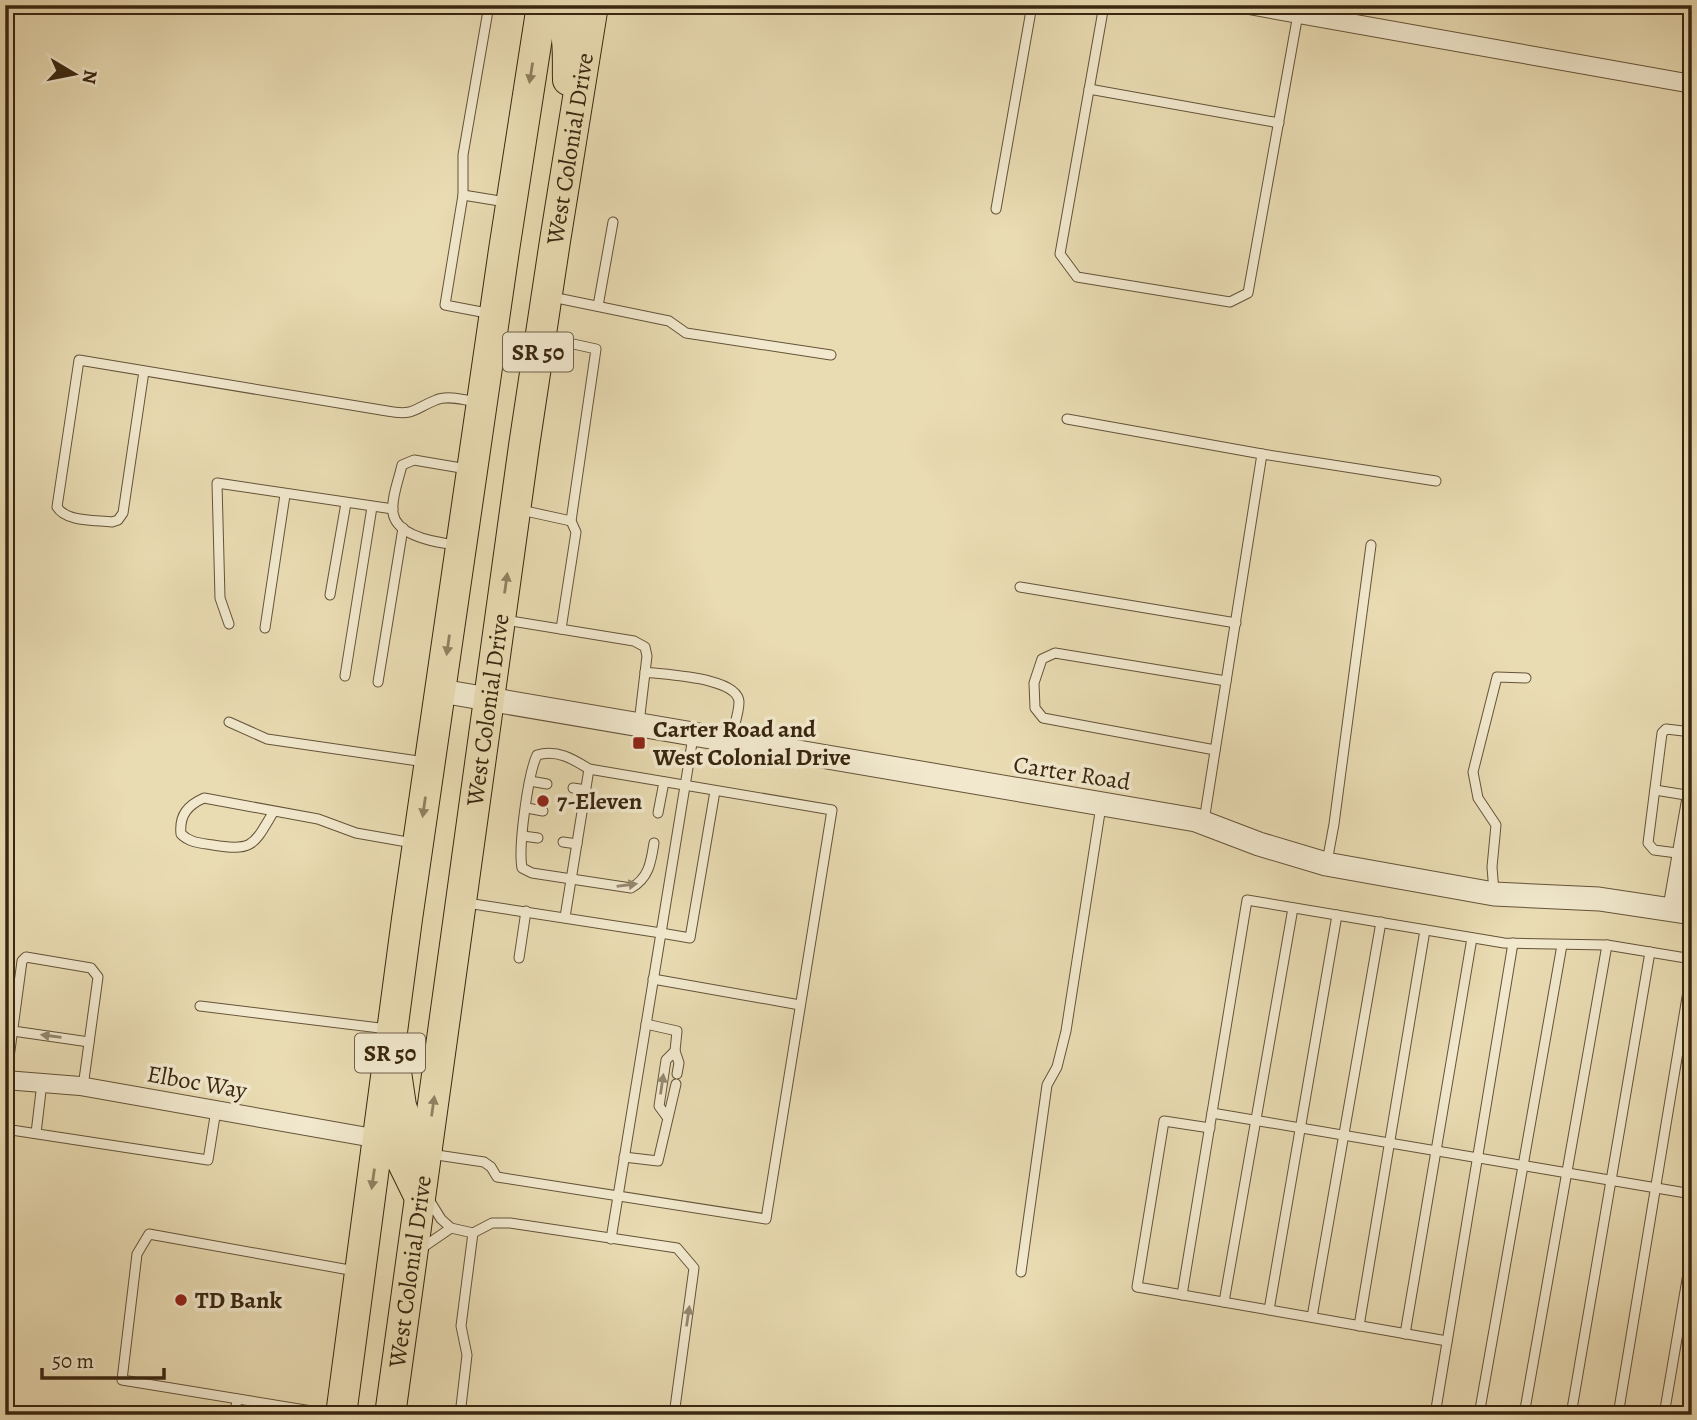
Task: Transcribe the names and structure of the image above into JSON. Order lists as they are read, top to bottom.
{
  "streets": {
    "highway": ["West Colonial Drive", "SR 50"],
    "street": ["Carter Road", "Elboc Way"]
  },
  "crossings": [
    ["West Colonial Drive", "Carter Road"],
    ["West Colonial Drive", "Elboc Way"]
  ],
  "places": {
    "transit": ["Carter Road and West Colonial Drive"],
    "other": ["7-Eleven", "TD Bank"]
  },
  "scale_bar": "50 m",
  "north": "right"
}
